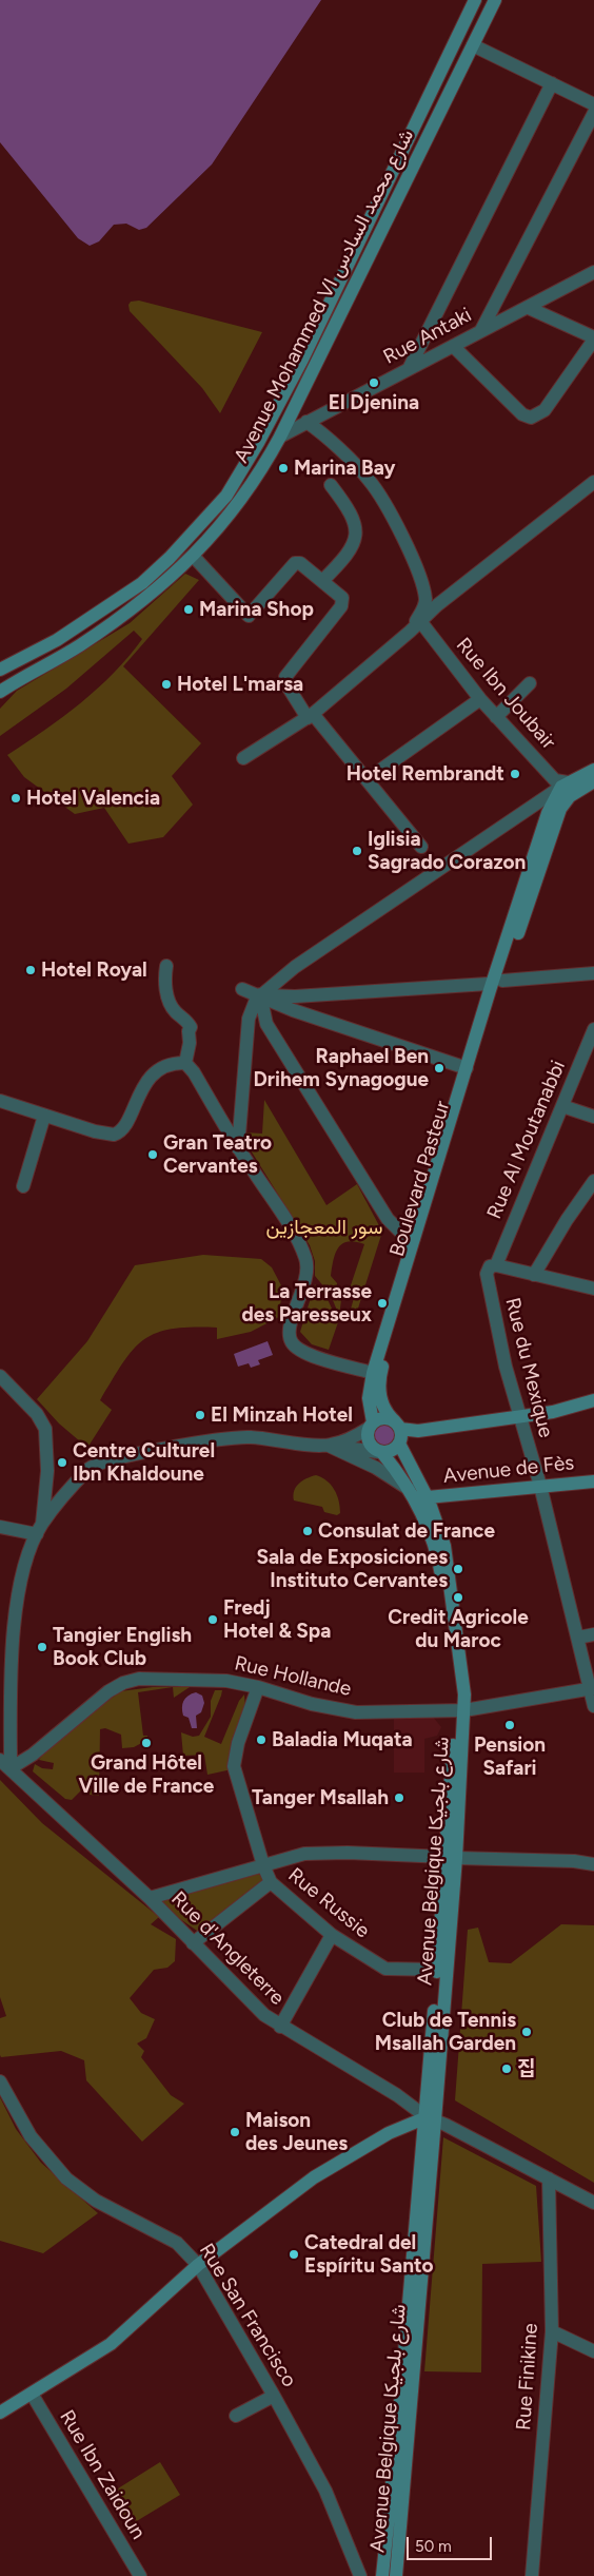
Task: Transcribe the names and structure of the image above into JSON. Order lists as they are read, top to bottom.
{
  "streets": {
    "main road": [
      "Avenue Mohammed VI شارع محمد السادس",
      "Boulevard Pasteur",
      "Avenue de Fès",
      "Avenue Belgique شارع بلجيكا"
    ],
    "street": [
      "Rue Antaki",
      "Rue Ibn Joubair",
      "Rue Al Moutanabbi",
      "Rue du Mexique",
      "Rue Hollande",
      "Rue Russie",
      "Rue d'Angleterre",
      "Rue San Francisco",
      "Rue Finikine",
      "Rue Ibn Zaidoun"
    ]
  },
  "crossings": [
    ["Avenue Mohammed VI شارع محمد السادس", "Rue Antaki"],
    ["Rue Al Moutanabbi", "Rue du Mexique"],
    ["Boulevard Pasteur", "Avenue Belgique شارع بلجيكا"],
    ["Rue du Mexique", "Avenue de Fès"],
    ["Rue du Mexique", "Rue Hollande"],
    ["Avenue de Fès", "Avenue Belgique شارع بلجيكا"],
    ["Rue Hollande", "Avenue Belgique شارع بلجيكا"],
    ["Rue Hollande", "Rue Russie"],
    ["Rue Hollande", "Rue d'Angleterre"],
    ["Avenue Belgique شارع بلجيكا", "Rue Russie"],
    ["Avenue Belgique شارع بلجيكا", "Rue d'Angleterre"],
    ["Rue d'Angleterre", "Rue Finikine"]
  ],
  "parks": ["سور المعجازين"],
  "places": [
    "El Djenina",
    "Marina Bay",
    "Marina Shop",
    "Hotel L'marsa",
    "Hotel Rembrandt",
    "Hotel Valencia",
    "Iglisia Sagrado Corazon",
    "Hotel Royal",
    "Raphael Ben Drihem Synagogue",
    "Gran Teatro Cervantes",
    "La Terrasse des Paresseux",
    "El Minzah Hotel",
    "Centre Culturel Ibn Khaldoune",
    "Consulat de France",
    "Sala de Exposiciones Instituto Cervantes",
    "Credit Agricole du Maroc",
    "Fredj Hotel & Spa",
    "Tangier English Book Club",
    "Pension Safari",
    "Baladia Muqata",
    "Grand Hôtel Ville de France",
    "Tanger Msallah",
    "Club de Tennis Msallah Garden",
    "집",
    "Maison des Jeunes",
    "Catedral del Espíritu Santo"
  ],
  "scale_bar": "50 m"
}
